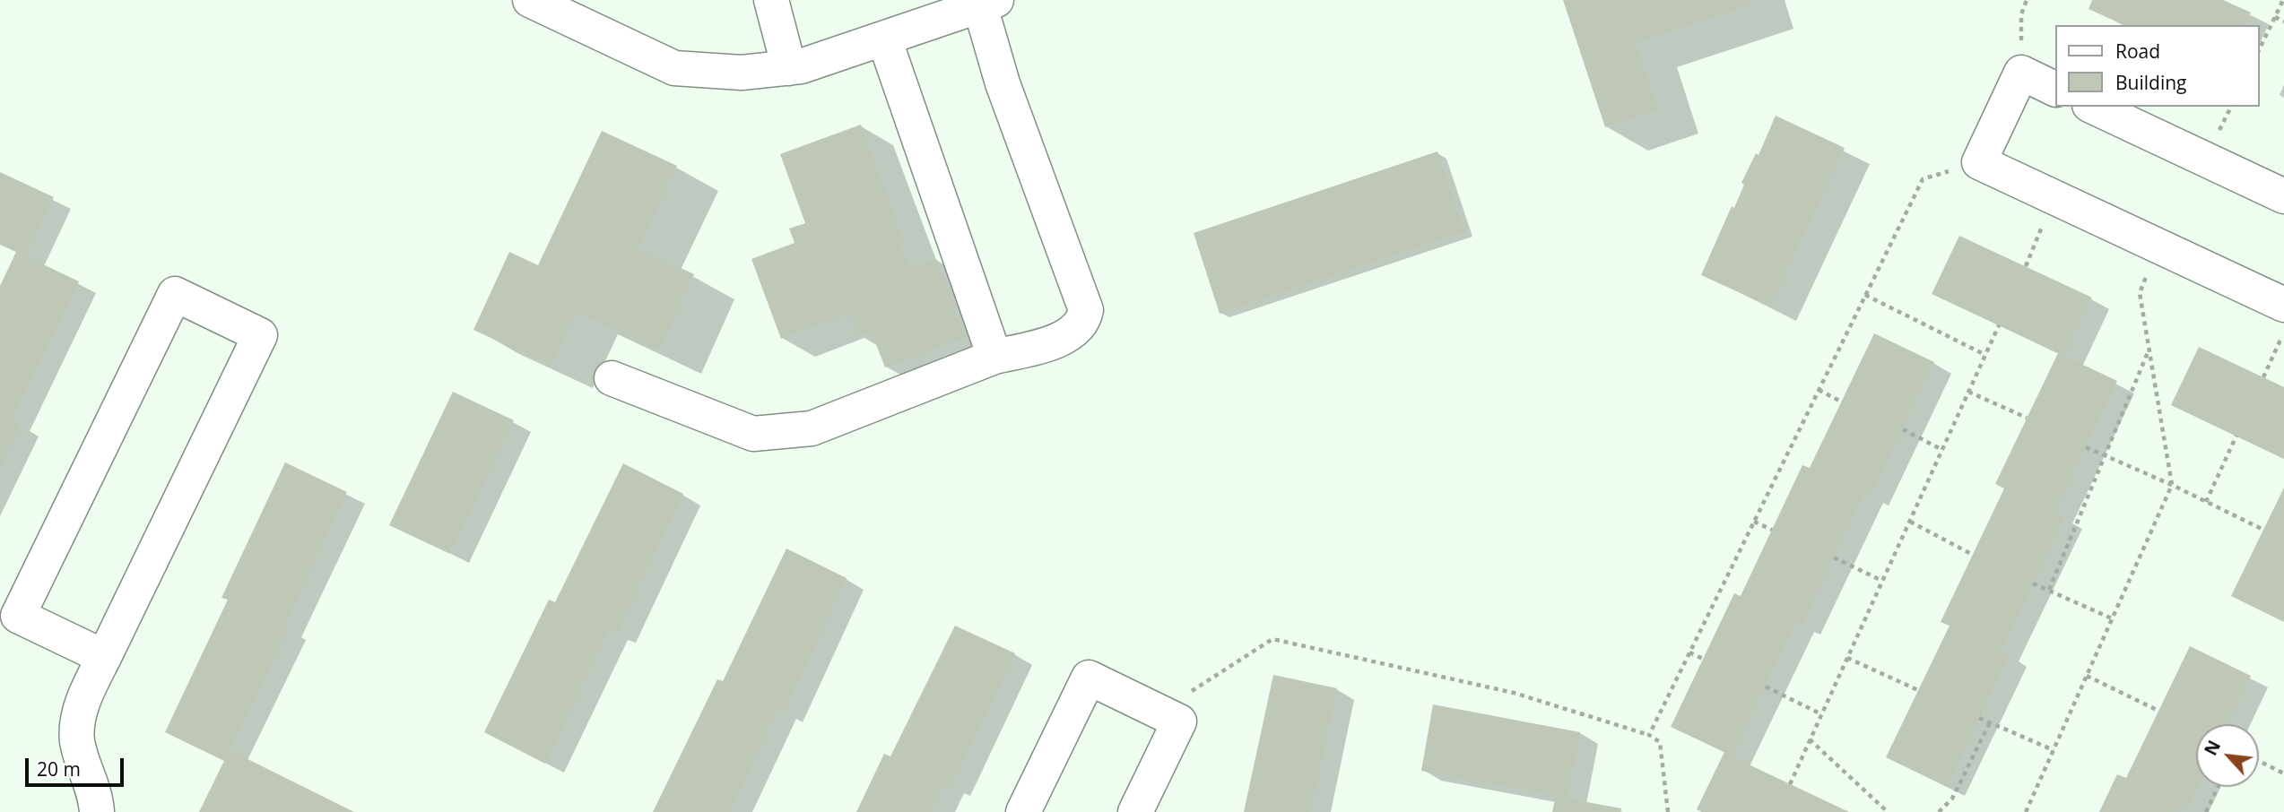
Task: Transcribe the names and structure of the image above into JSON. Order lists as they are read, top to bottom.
{
  "legend": ["Road", "Building"],
  "scale_bar": "20 m",
  "north": "top left"
}
